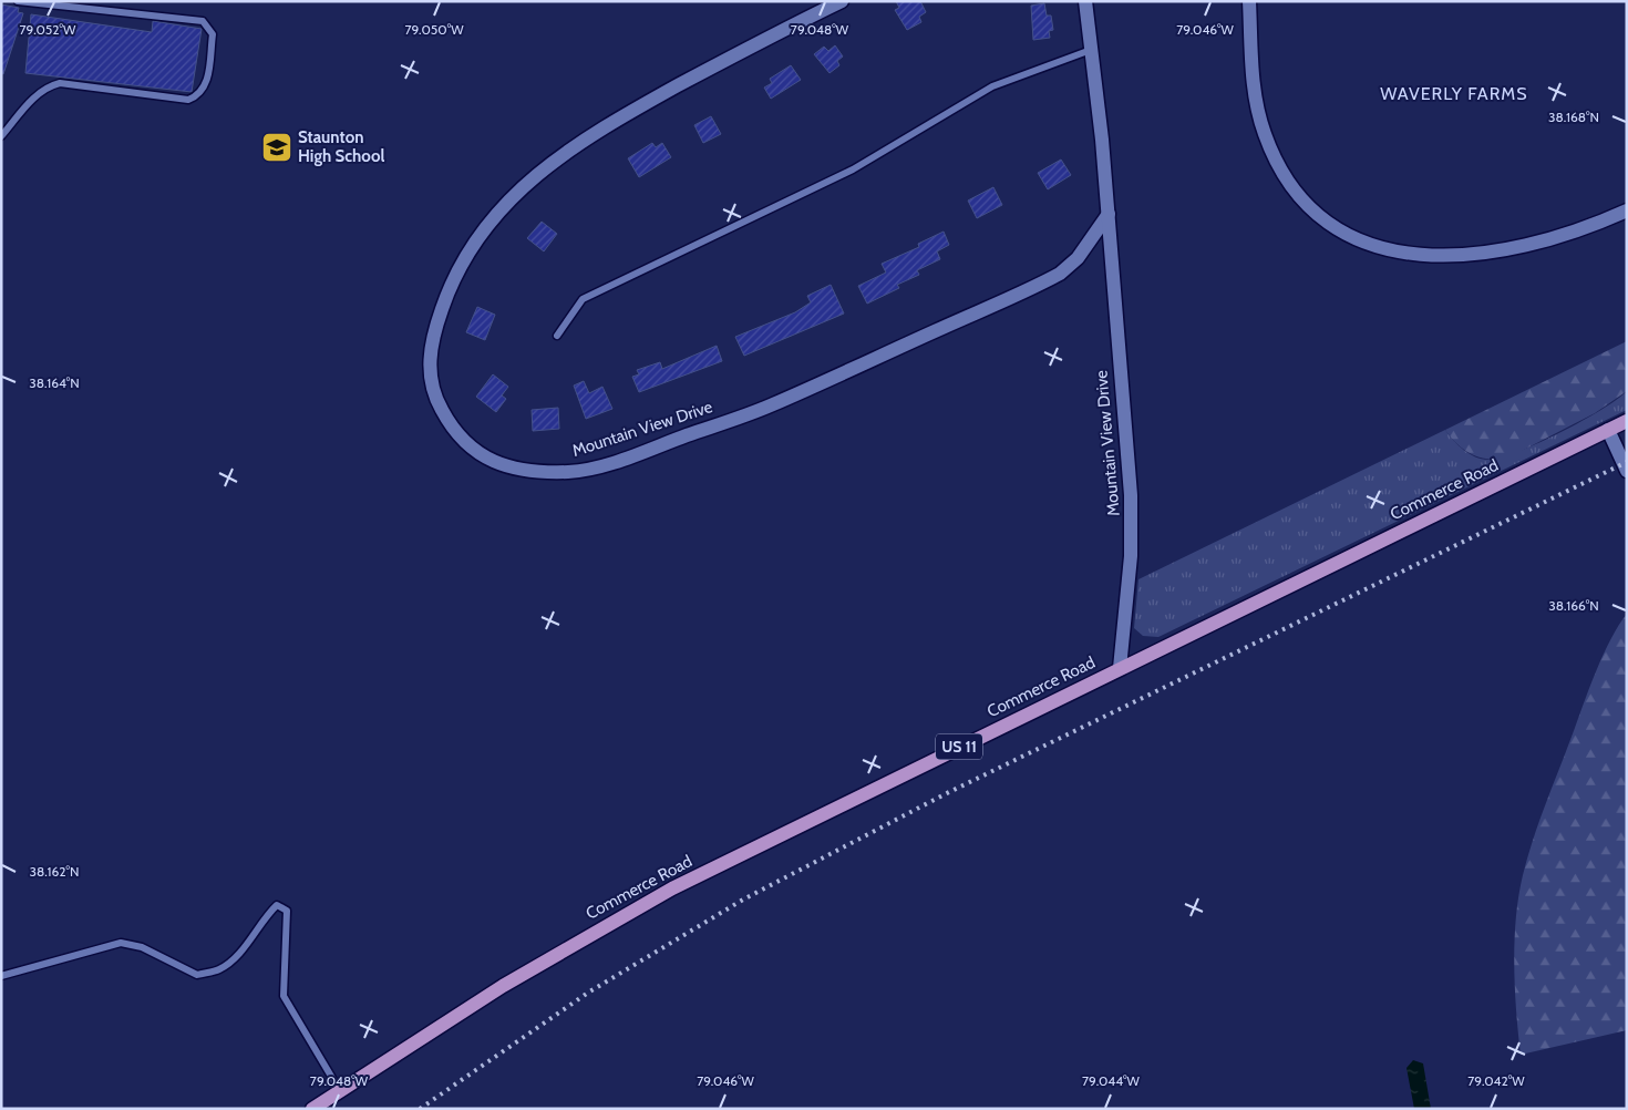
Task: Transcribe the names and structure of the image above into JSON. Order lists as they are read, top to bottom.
{
  "streets": {
    "main road": ["Commerce Road", "US 11"],
    "street": ["Mountain View Drive"]
  },
  "crossings": [
    ["Mountain View Drive", "Commerce Road"]
  ],
  "districts": ["WAVERLY FARMS"],
  "places": {
    "school or university": ["Staunton High School"]
  },
  "coordinates": [
    "79.052°W",
    "79.050°W",
    "79.048°W",
    "79.046°W",
    "38.168°N",
    "38.164°N",
    "38.166°N",
    "38.162°N",
    "79.044°W",
    "79.042°W"
  ]
}
